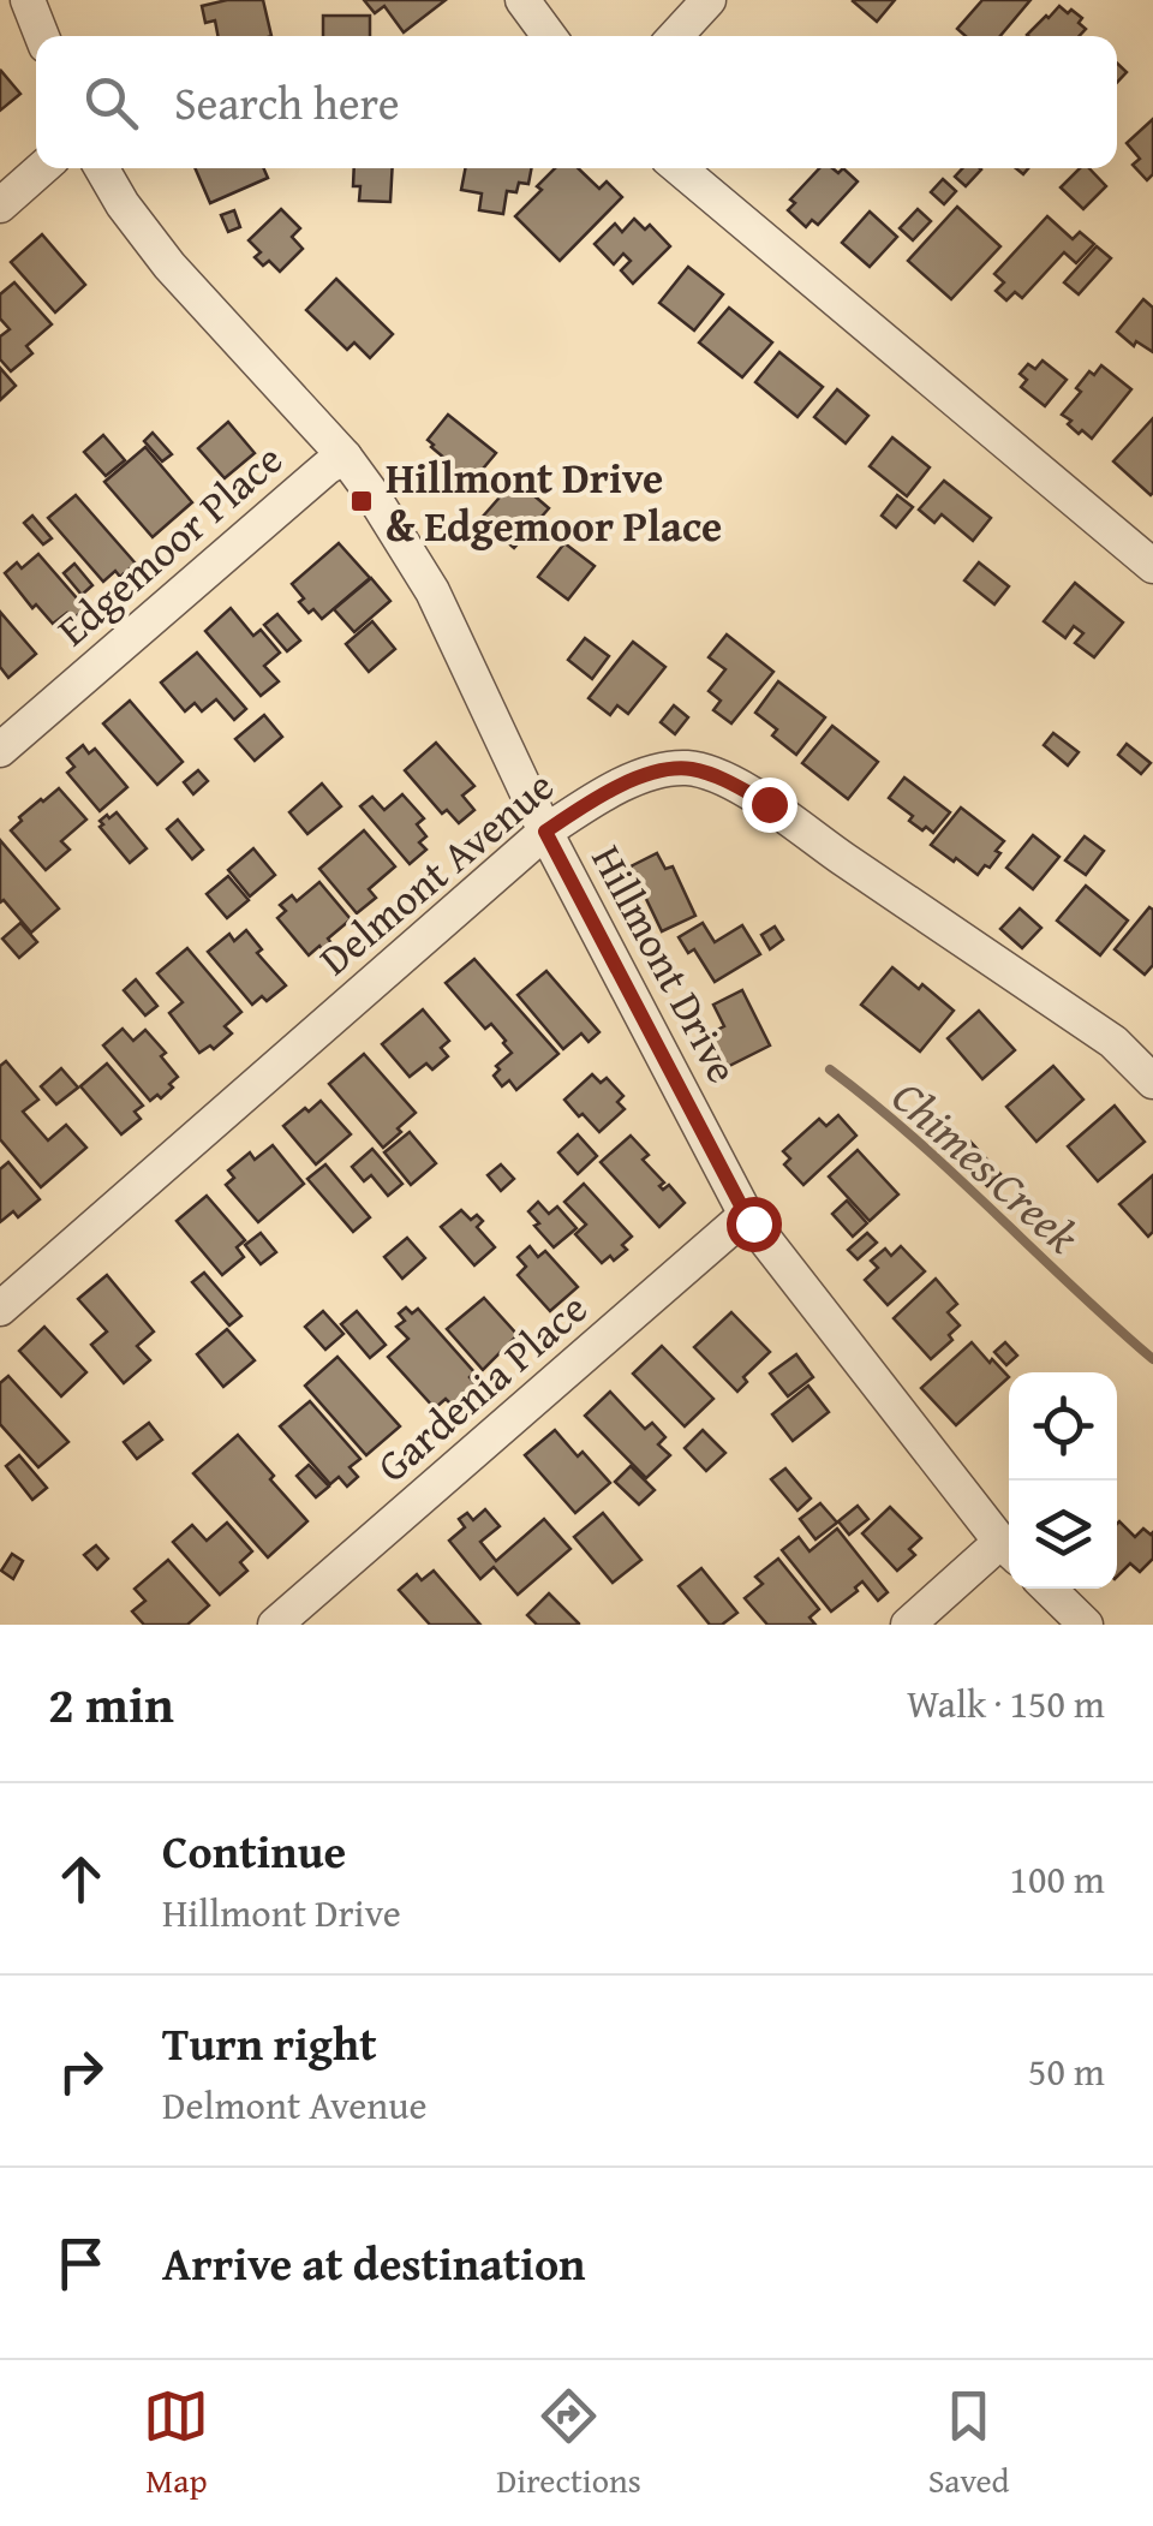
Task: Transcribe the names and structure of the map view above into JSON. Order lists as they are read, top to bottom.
{
  "streets": {
    "street": [
      "Edgemoor Place",
      "Delmont Avenue",
      "Hillmont Drive",
      "Gardenia Place"
    ]
  },
  "crossings": [
    ["Edgemoor Place", "Hillmont Drive"],
    ["Delmont Avenue", "Hillmont Drive"],
    ["Hillmont Drive", "Gardenia Place"]
  ],
  "water": ["Chimes Creek"],
  "places": {
    "transit": ["Hillmont Drive & Edgemoor Place"]
  },
  "page": {
    "search": "Search here",
    "heading": ["2 min", "Walk · 150 m"],
    "list": [
      ["Continue", "Hillmont Drive", "100 m"],
      ["Turn right", "Delmont Avenue", "50 m"],
      "Arrive at destination"
    ],
    "nav": ["Map", "Directions", "Saved"]
  }
}
